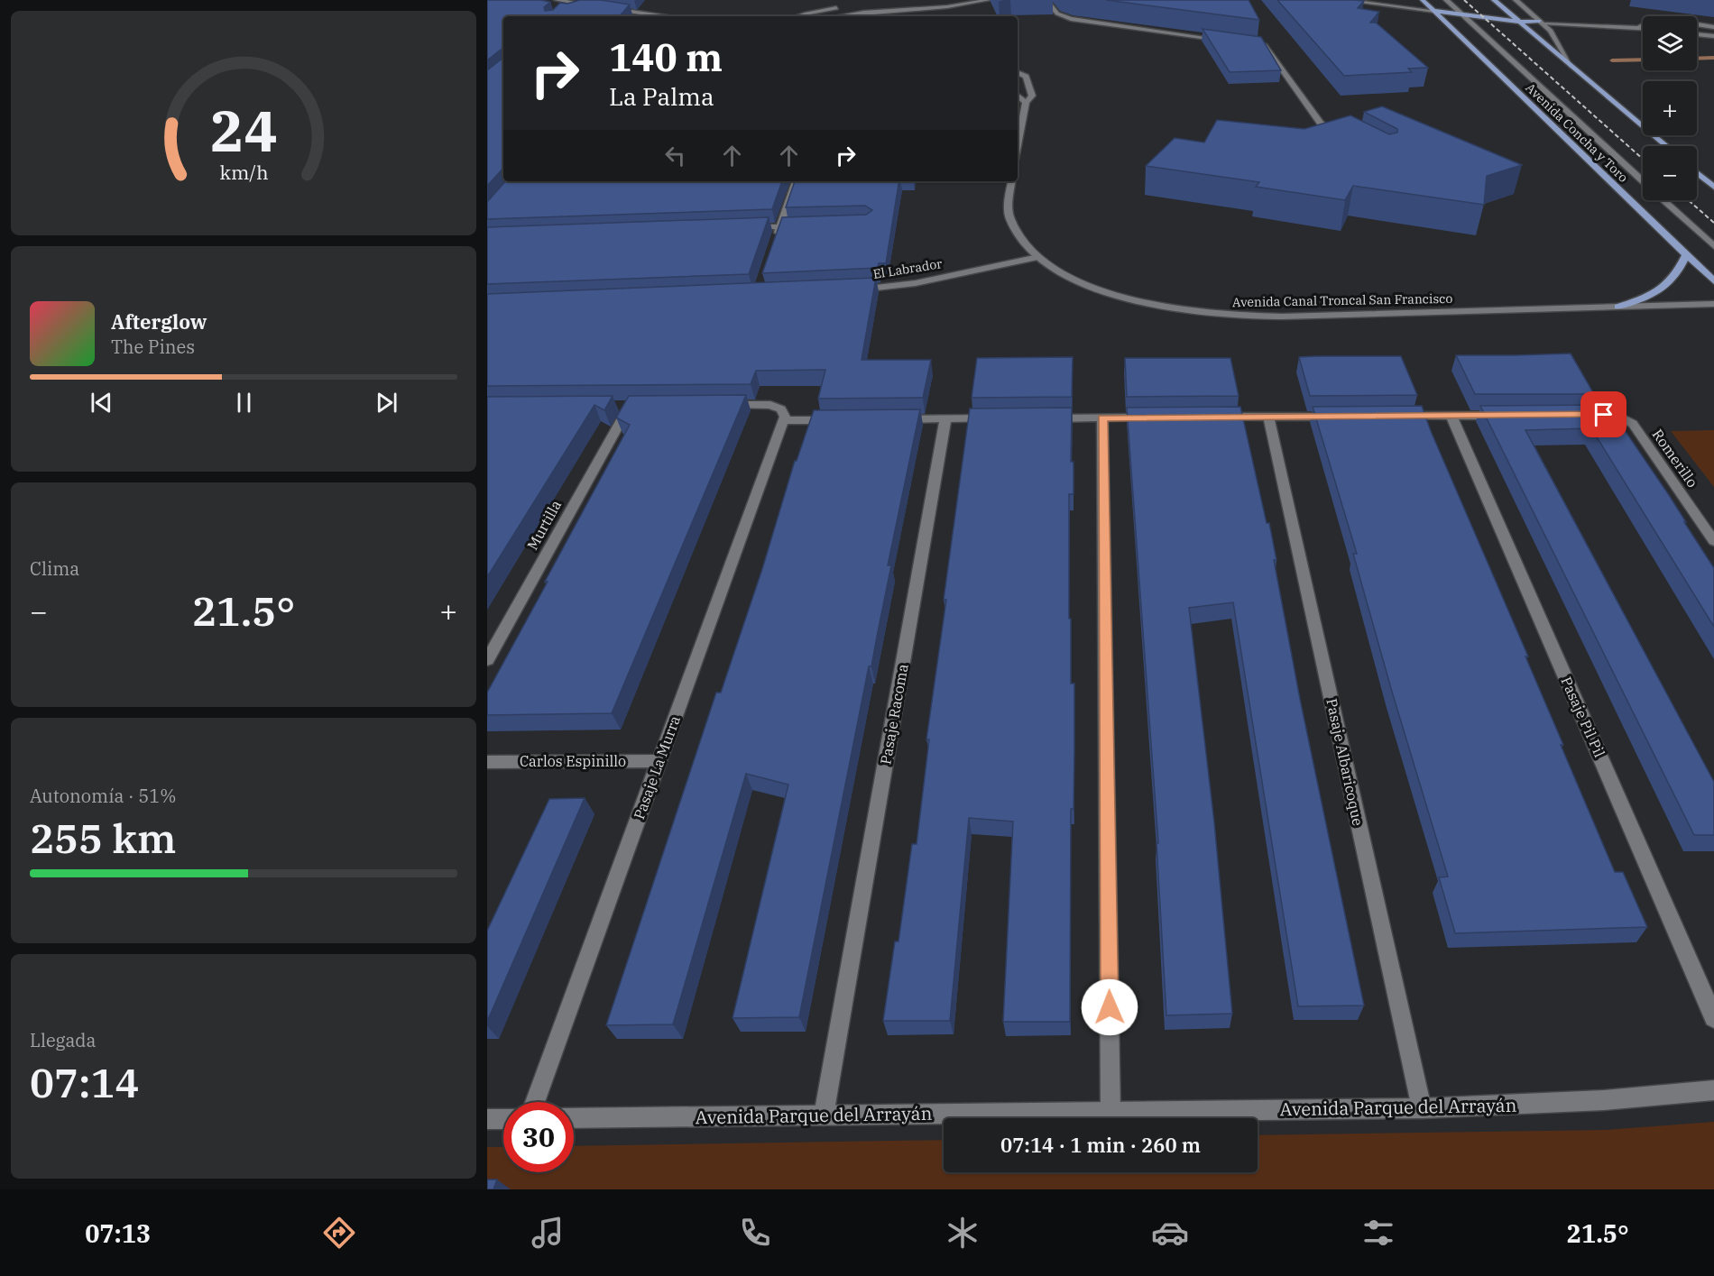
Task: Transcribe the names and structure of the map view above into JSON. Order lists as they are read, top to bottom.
{
  "streets": {
    "main road": ["Avenida Concha y Toro"],
    "street": [
      "El Labrador",
      "Avenida Canal Troncal San Francisco",
      "Romerillo",
      "Murtilla",
      "Pasaje Racoma",
      "Pasaje Pil Pil",
      "Carlos Espinillo",
      "Pasaje Albaricoque",
      "Pasaje La Murra",
      "Avenida Parque del Arrayán"
    ]
  },
  "crossings": [
    ["El Labrador", "Avenida Canal Troncal San Francisco"],
    ["Pasaje Racoma", "Avenida Parque del Arrayán"],
    ["Carlos Espinillo", "Pasaje La Murra"],
    ["Pasaje Albaricoque", "Avenida Parque del Arrayán"]
  ],
  "page": {
    "map_buttons": ["+", "−"],
    "turn": ["140 m", "La Palma"],
    "song": ["Afterglow", "The Pines"],
    "tile": [
      "Clima",
      ["Autonomía · 51%", "255 km"],
      ["Llegada", "07:14"]
    ],
    "heat": ["−", "21.5°", "+"],
    "limit": "30",
    "trip": "07:14 · 1 min · 260 m",
    "tabs": ["07:13", "21.5°"],
    "gauge": ["24", "km/h"]
  }
}
